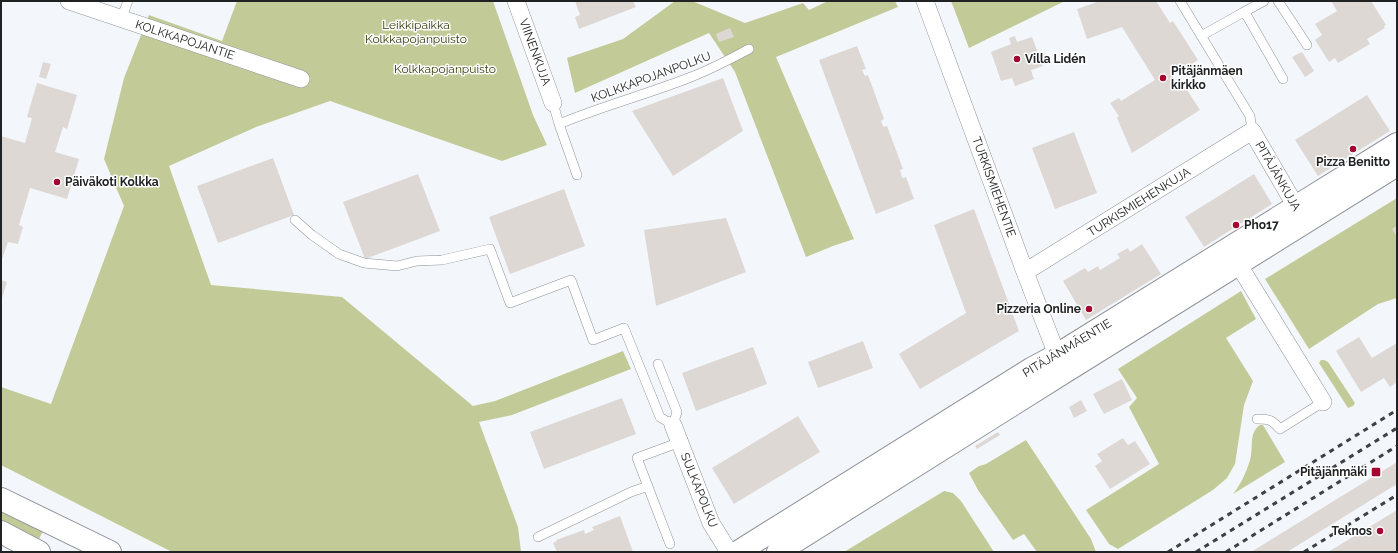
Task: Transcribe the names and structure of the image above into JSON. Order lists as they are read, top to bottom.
{
  "streets": {
    "main road": ["PITÄJÄNMÄENTIE"],
    "street": [
      "KOLKKAPOJANTIE",
      "VIINENKUJA",
      "PITÄJÄNKUJA",
      "TURKISMIEHENTIE",
      "TURKISMIEHENKUJA",
      "SULKAPOLKU"
    ],
    "lane": ["KOLKKAPOJANPOLKU"]
  },
  "crossings": [
    ["PITÄJÄNKUJA", "TURKISMIEHENKUJA"],
    ["PITÄJÄNKUJA", "PITÄJÄNMÄENTIE"],
    ["TURKISMIEHENTIE", "TURKISMIEHENKUJA"],
    ["TURKISMIEHENTIE", "PITÄJÄNMÄENTIE"]
  ],
  "parks": ["Leikkipaikka Kolkkapojanpuisto", "Kolkkapojanpuisto"],
  "places": {
    "other": [
      "Villa Lidén",
      "Pitäjänmäen kirkko",
      "Pizza Benitto",
      "Päiväkoti Kolkka",
      "Pho17",
      "Pizzeria Online",
      "Teknos"
    ],
    "transit": ["Pitäjänmäki"]
  }
}
